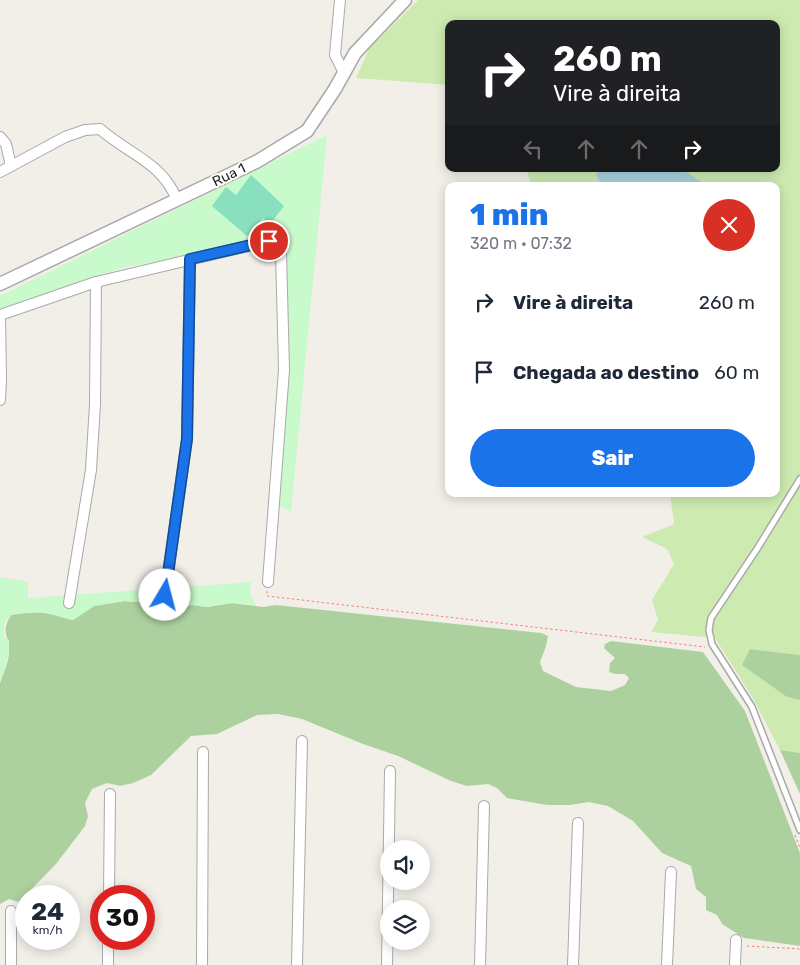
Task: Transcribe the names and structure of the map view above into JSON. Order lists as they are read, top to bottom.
{
  "streets": {
    "street": ["Rua 1"]
  },
  "page": {
    "turn": ["260 m", "Vire à direita"],
    "heading": ["1 min", "320 m · 07:32"],
    "list": [
      {
        "name": "Vire à direita",
        "value": "260 m"
      },
      {
        "name": "Chegada ao destino",
        "value": "60 m"
      }
    ],
    "buttons": "Sair",
    "speed": "24 km/h",
    "limit": "30"
  }
}
